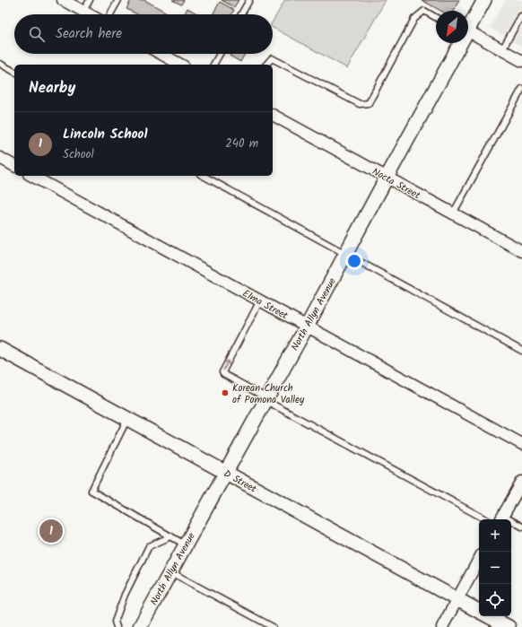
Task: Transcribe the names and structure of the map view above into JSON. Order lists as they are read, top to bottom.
{
  "streets": {
    "street": [
      "Nocta Street",
      "Elma Street",
      "North Allyn Avenue",
      "D Street"
    ]
  },
  "crossings": [
    ["Nocta Street", "North Allyn Avenue"],
    ["Elma Street", "North Allyn Avenue"],
    ["North Allyn Avenue", "D Street"]
  ],
  "places": ["Korean Church of Pomona Valley"],
  "north": "bottom left",
  "page": {
    "search": "Search here",
    "heading": "Nearby",
    "list": [
      {
        "mark": "1",
        "name": "Lincoln School",
        "note": "School",
        "value": "240 m"
      }
    ],
    "pins": "1",
    "map_buttons": ["+", "−"]
  }
}
